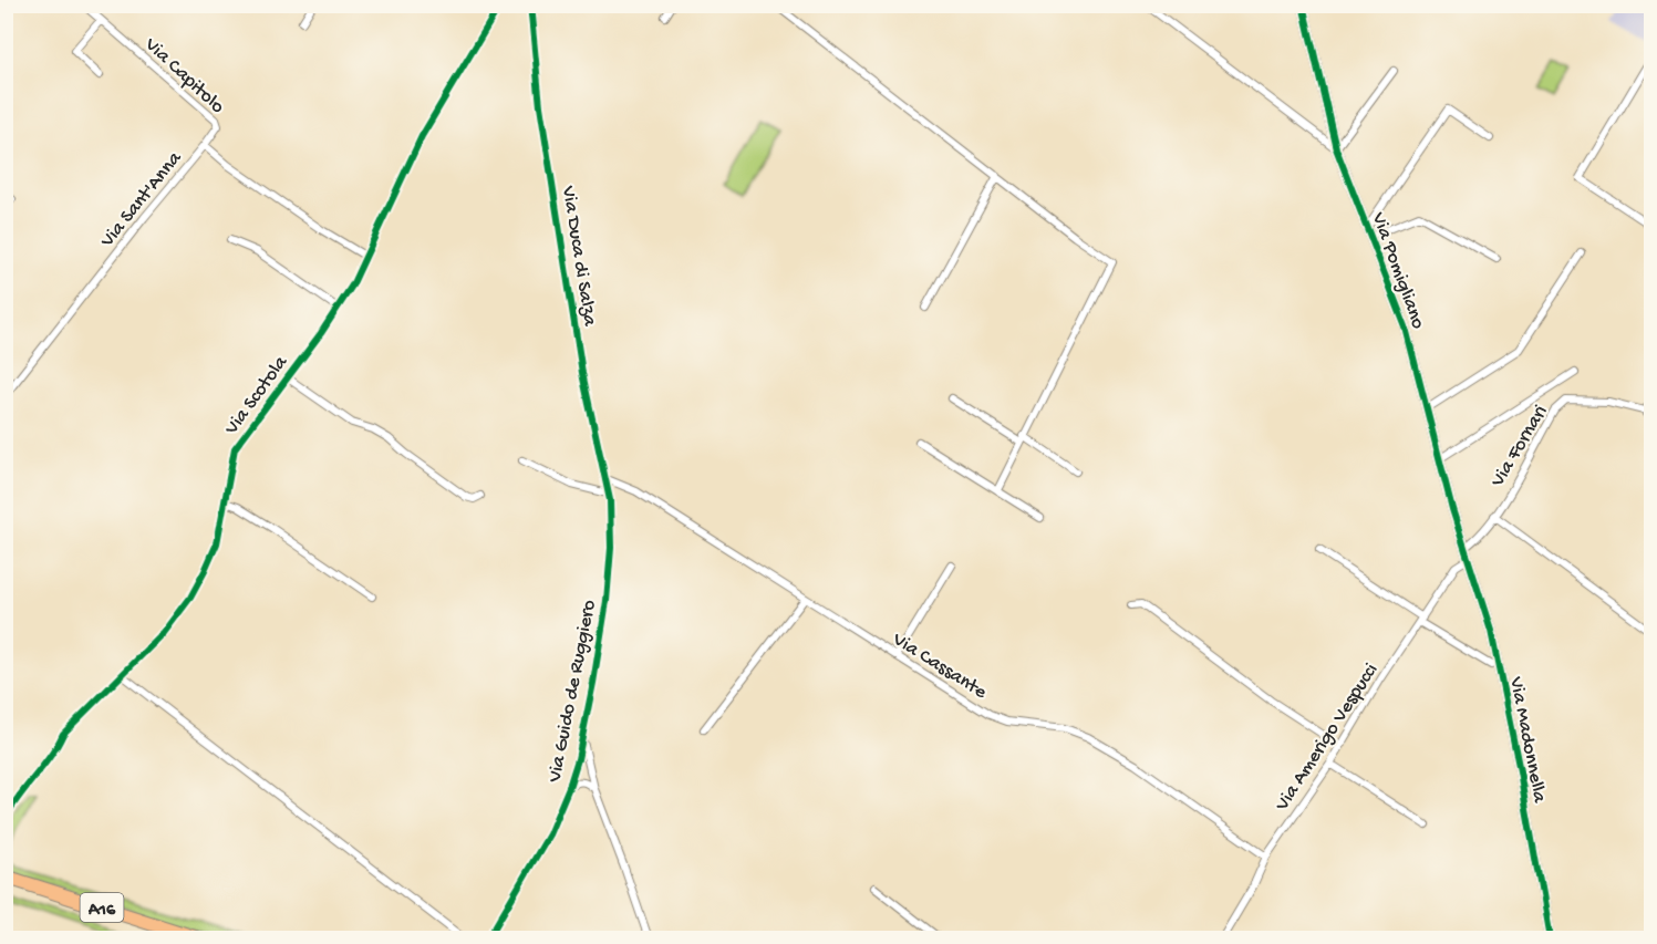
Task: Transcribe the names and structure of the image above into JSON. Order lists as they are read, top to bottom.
{
  "streets": {
    "highway": ["A16"],
    "street": [
      "Via Capitolo",
      "Via Sant'Anna",
      "Via Duca di Salza",
      "Via Pomigliano",
      "Via Scotola",
      "Via Fornari",
      "Via Cassante",
      "Via Guido de Ruggiero",
      "Via Amerigo Vespucci",
      "Via Madonnella"
    ]
  },
  "crossings": [
    ["Via Capitolo", "Via Sant'Anna"],
    ["Via Sant'Anna", "Via Scotola"],
    ["Via Duca di Salza", "Via Cassante"],
    ["Via Duca di Salza", "Via Guido de Ruggiero"],
    ["Via Pomigliano", "Via Fornari"],
    ["Via Pomigliano", "Via Madonnella"],
    ["Via Fornari", "Via Madonnella"],
    ["Via Cassante", "Via Amerigo Vespucci"],
    ["Via Amerigo Vespucci", "Via Madonnella"]
  ]
}
